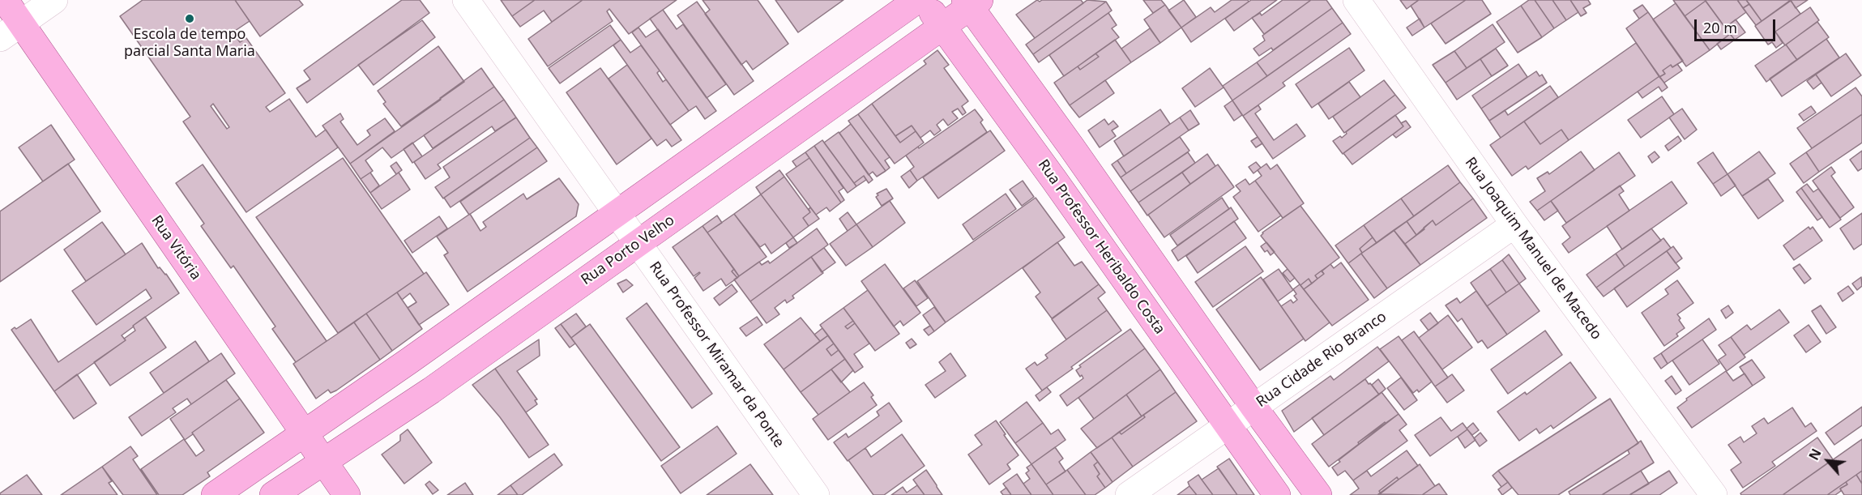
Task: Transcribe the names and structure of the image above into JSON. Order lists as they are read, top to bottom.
{
  "streets": {
    "main road": ["Rua Professor Heribaldo Costa", "Rua Vitória", "Rua Porto Velho"],
    "street": ["Rua Joaquim Manuel de Macedo", "Rua Professor Miramar da Ponte", "Rua Cidade Rio Branco"]
  },
  "crossings": [
    ["Rua Professor Heribaldo Costa", "Rua Porto Velho"],
    ["Rua Professor Heribaldo Costa", "Rua Cidade Rio Branco"],
    ["Rua Vitória", "Rua Porto Velho"],
    ["Rua Joaquim Manuel de Macedo", "Rua Cidade Rio Branco"],
    ["Rua Porto Velho", "Rua Professor Miramar da Ponte"]
  ],
  "places": ["Escola de tempo parcial Santa Maria"],
  "scale_bar": "20 m",
  "north": "top left"
}
